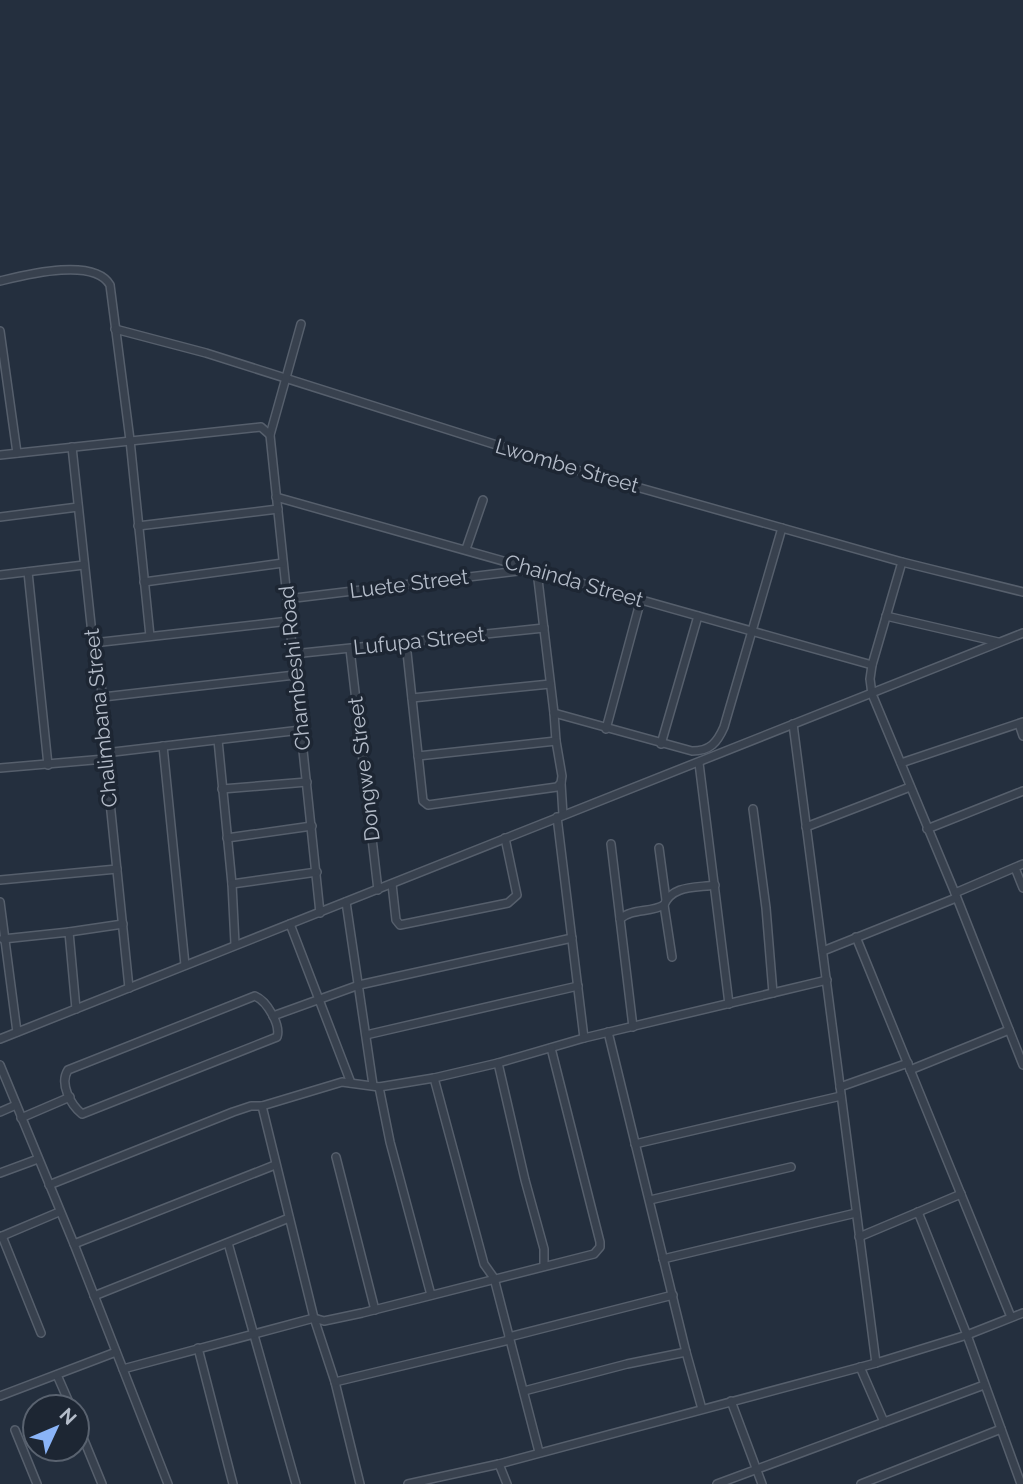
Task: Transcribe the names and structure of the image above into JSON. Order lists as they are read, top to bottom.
{
  "streets": {
    "street": [
      "Lwombe Street",
      "Chainda Street",
      "Luete Street",
      "Lufupa Street",
      "Chambeshi Road",
      "Chalimbana Street",
      "Dongwe Street"
    ]
  },
  "crossings": [
    ["Lwombe Street", "Chambeshi Road"],
    ["Chainda Street", "Luete Street"],
    ["Chainda Street", "Chambeshi Road"],
    ["Luete Street", "Chambeshi Road"],
    ["Lufupa Street", "Chambeshi Road"],
    ["Lufupa Street", "Dongwe Street"]
  ],
  "north": "top right"
}
